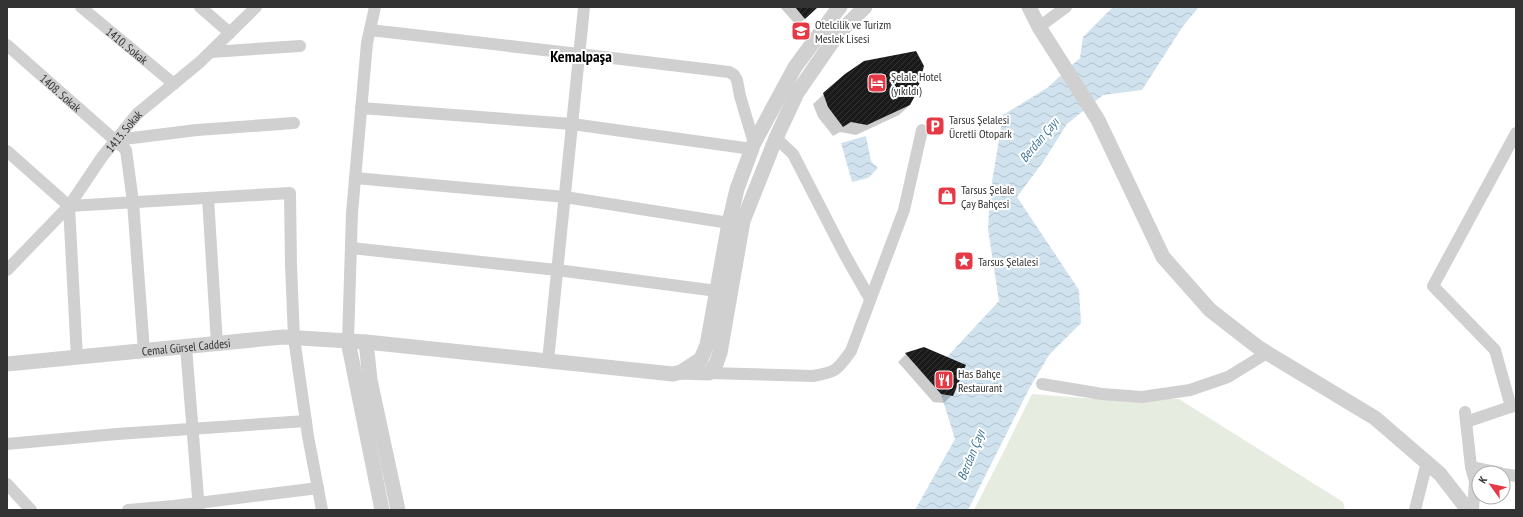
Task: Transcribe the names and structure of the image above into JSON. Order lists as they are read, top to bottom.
{
  "streets": {
    "street": [
      "1410. Sokak",
      "1408. Sokak",
      "1413. Sokak",
      "Cemal Gürsel Caddesi"
    ]
  },
  "crossings": [
    ["1410. Sokak", "1413. Sokak"],
    ["1408. Sokak", "1413. Sokak"],
    ["1408. Sokak", "Cemal Gürsel Caddesi"]
  ],
  "districts": ["Kemalpaşa"],
  "water": ["Berdan Çayı"],
  "places": {
    "school or university": ["Otelcilik ve Turizm Meslek Lisesi"],
    "hotel": ["Şelale Hotel (yıkıldı)"],
    "parking": ["Tarsus Şelalesi Ücretli Otopark"],
    "shop": ["Tarsus Şelale Çay Bahçesi"],
    "place": ["Tarsus Şelalesi"],
    "restaurant": ["Has Bahçe Restaurant"]
  },
  "north": "top left"
}
